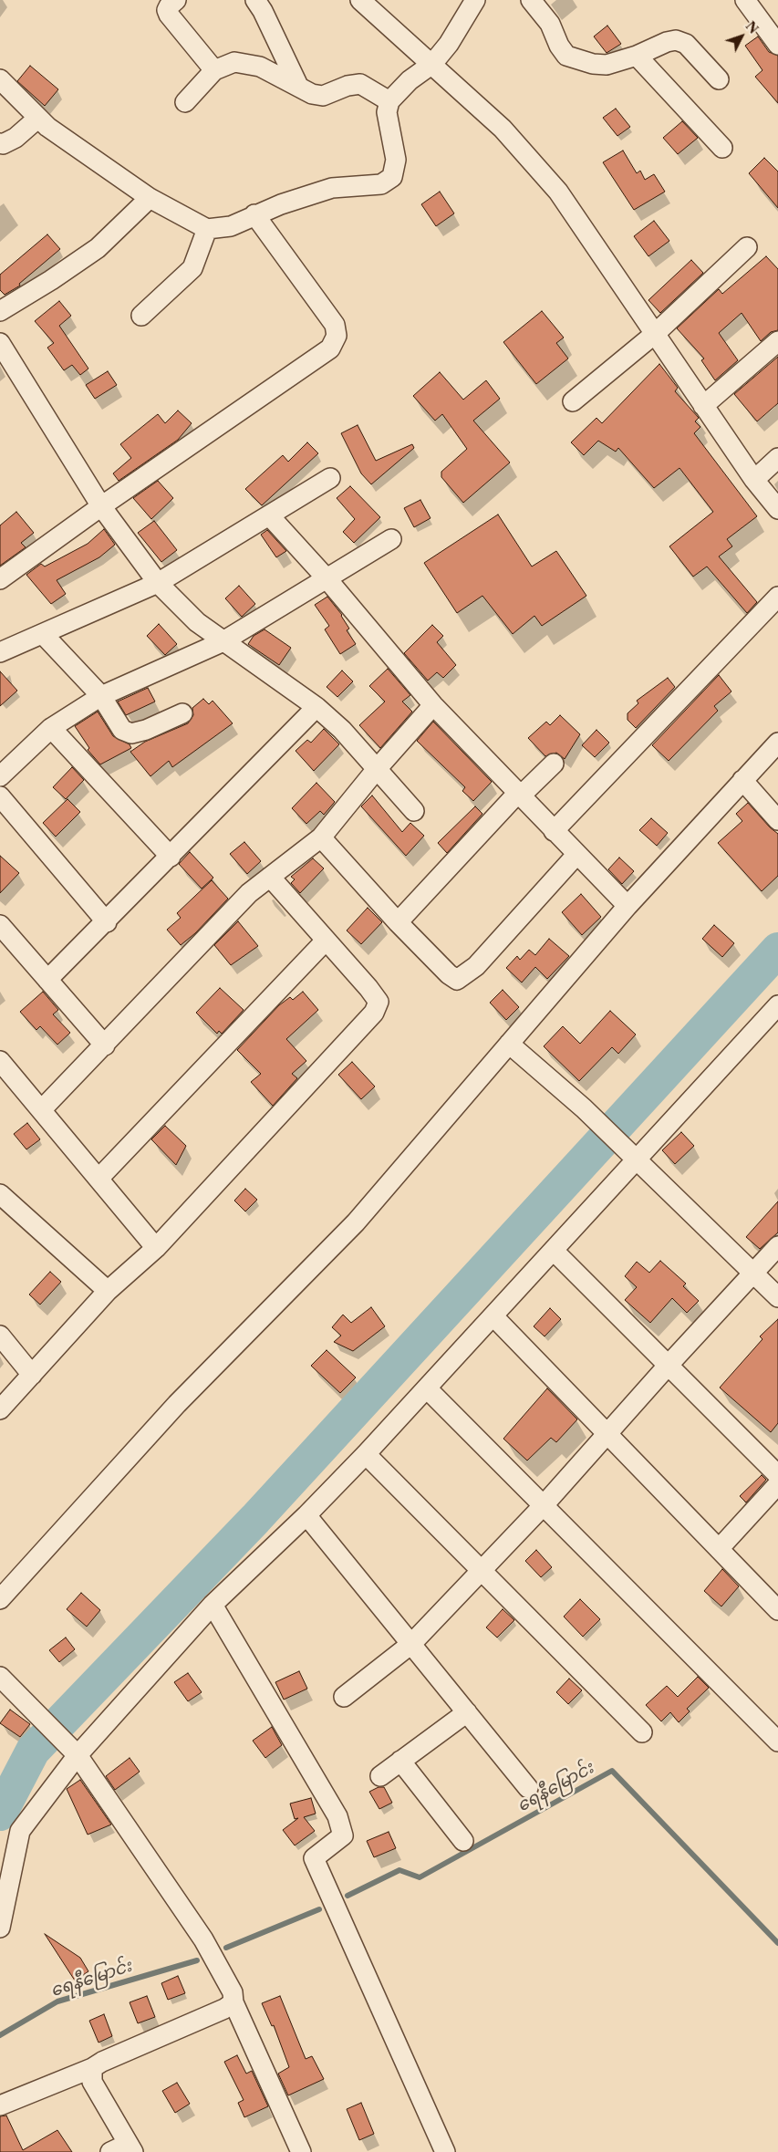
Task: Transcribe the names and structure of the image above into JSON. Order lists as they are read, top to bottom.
{
  "water": ["ရေနီမြောင်း"],
  "north": "top right"
}
